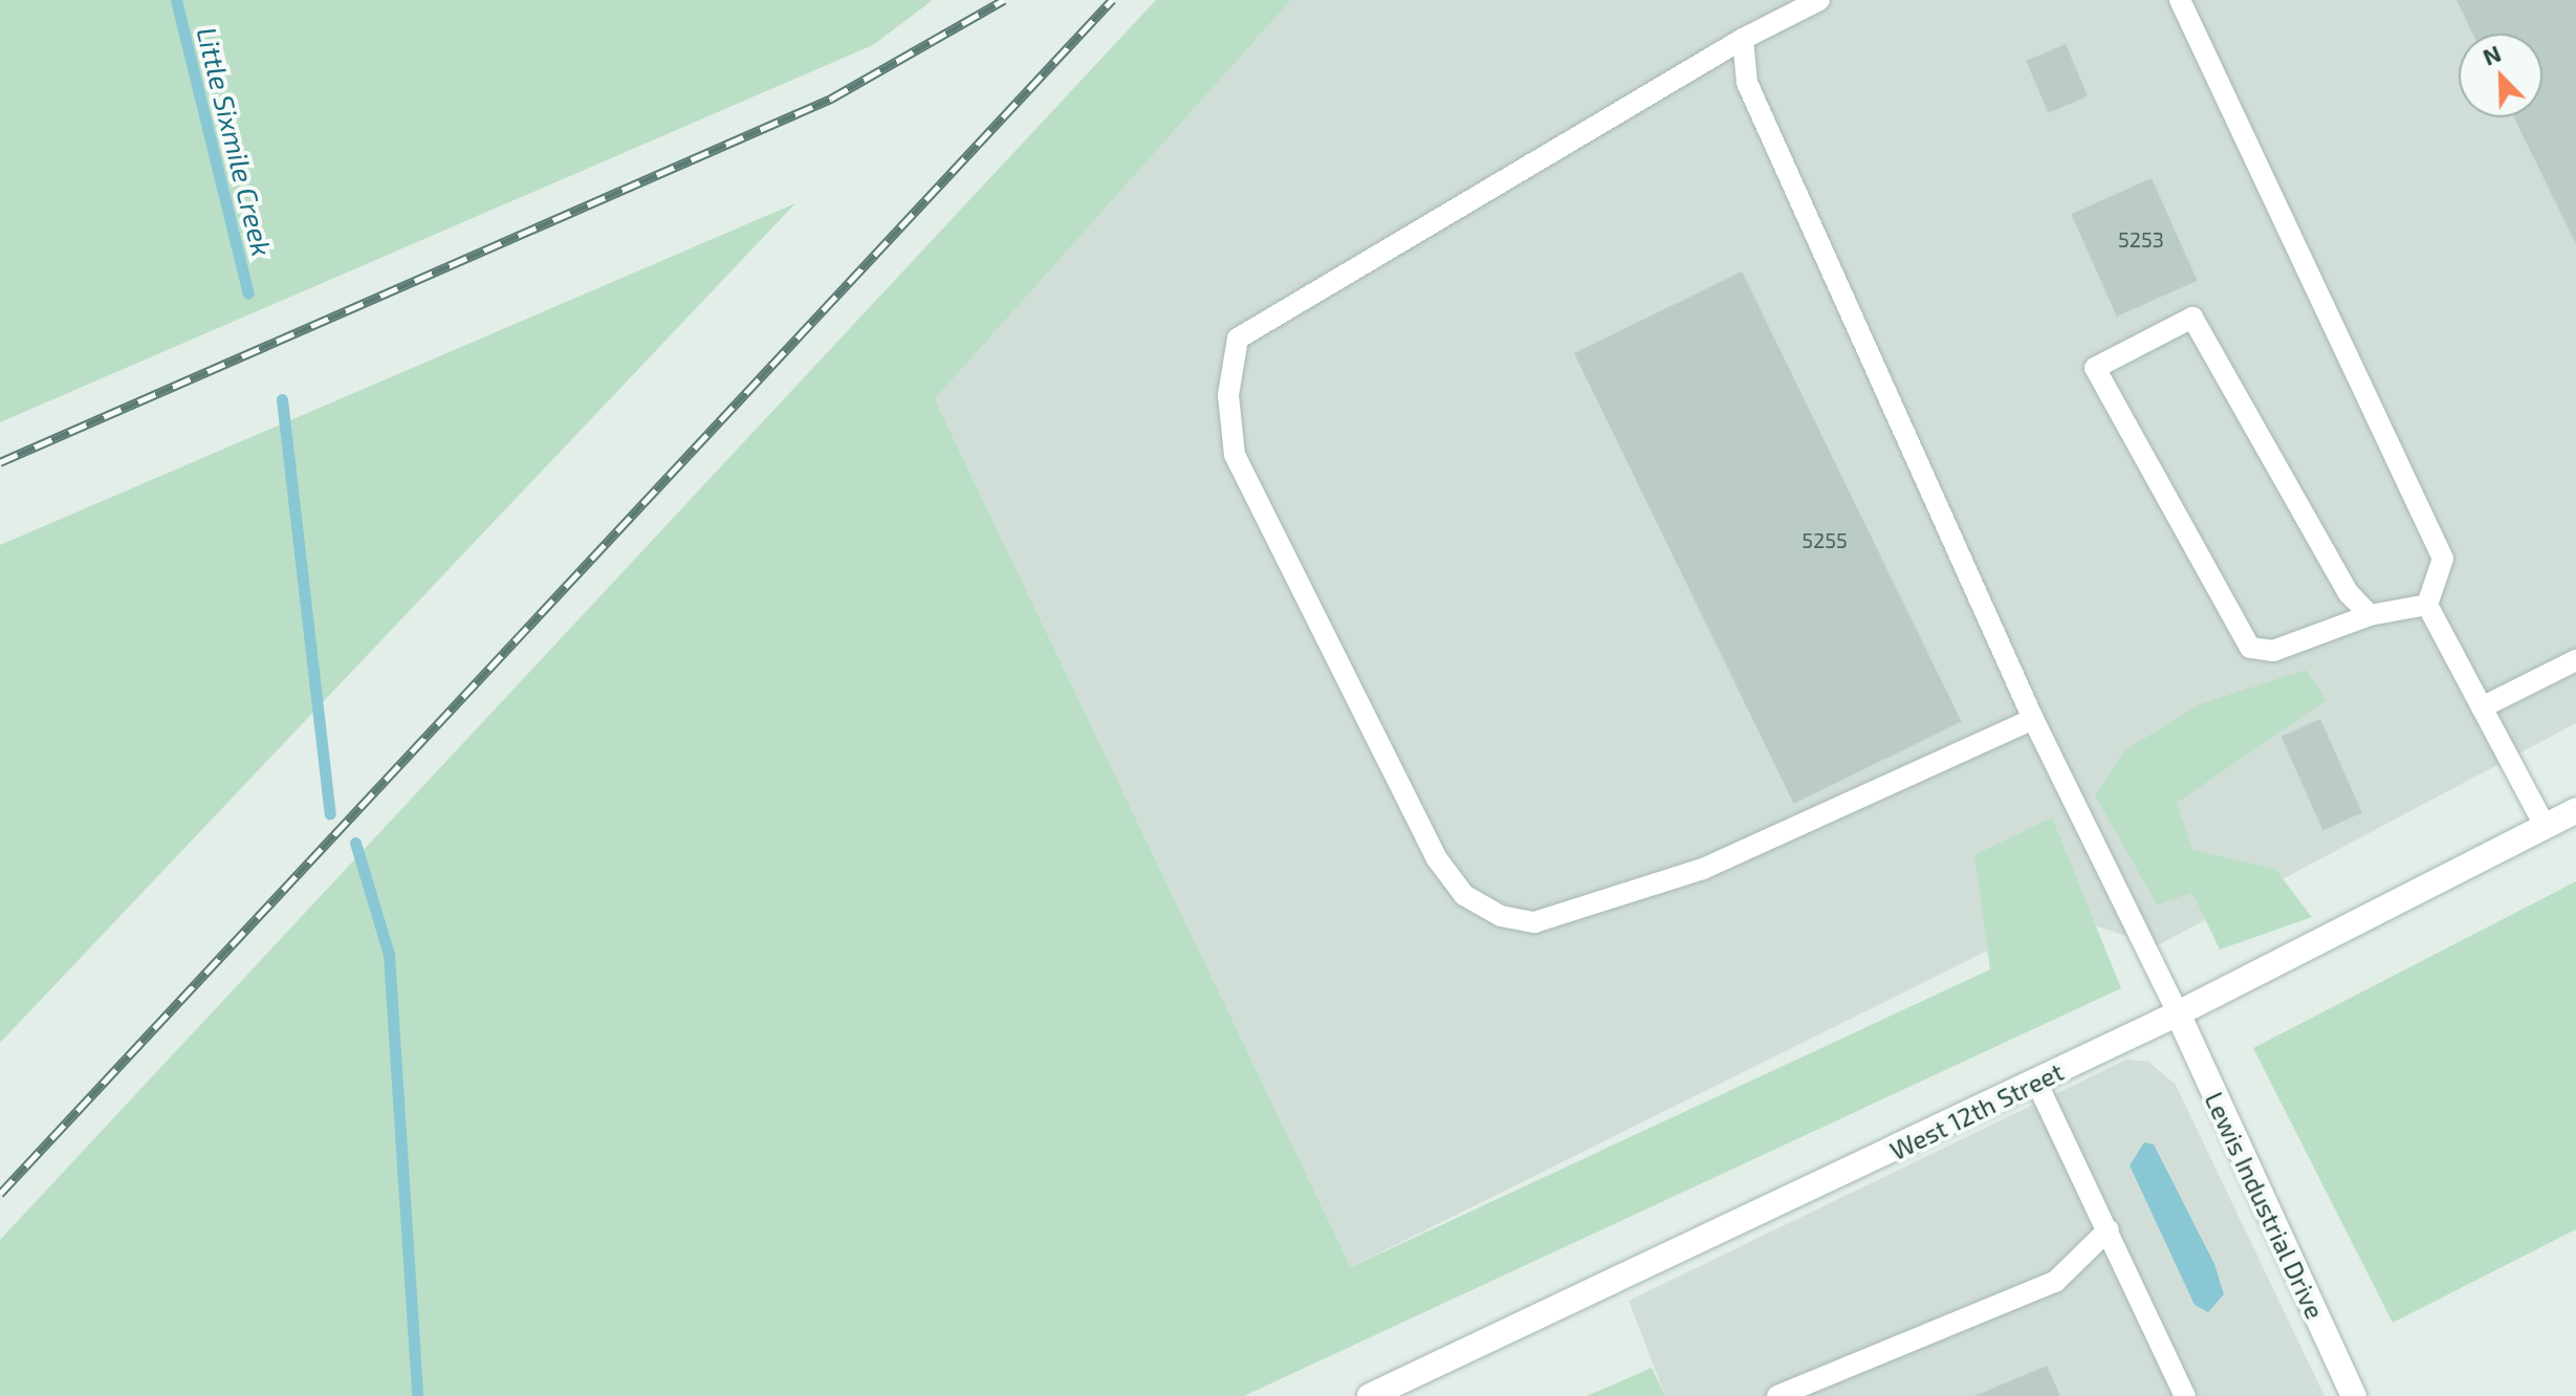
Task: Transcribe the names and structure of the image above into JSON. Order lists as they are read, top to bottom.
{
  "streets": {
    "street": ["West 12th Street", "Lewis Industrial Drive"]
  },
  "crossings": [
    ["West 12th Street", "Lewis Industrial Drive"]
  ],
  "water": ["Little Sixmile Creek"],
  "house_numbers": ["5253", "5255"],
  "north": "top left"
}
